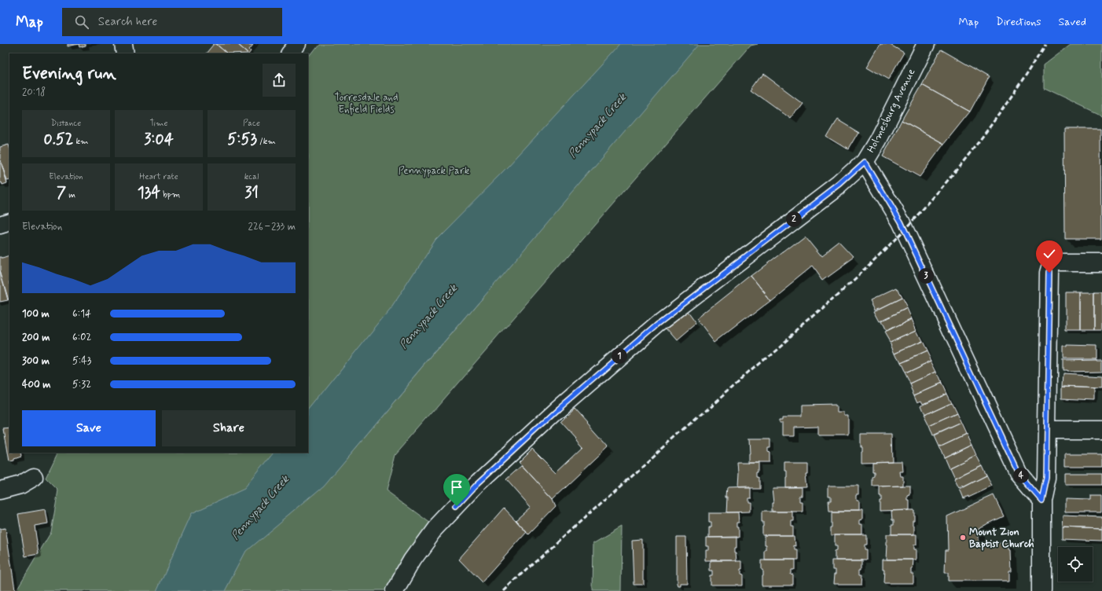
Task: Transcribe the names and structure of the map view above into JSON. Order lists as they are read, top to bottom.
{
  "streets": {
    "street": ["Holmesburg Avenue"]
  },
  "water": ["Pennypack Creek"],
  "parks": ["Torresdale and Enfield Fields", "Pennypack Park"],
  "places": ["Mount Zion Baptist Church"],
  "page": {
    "header": "Map",
    "search": "Search here",
    "nav": ["Map", "Directions", "Saved"],
    "heading": ["Evening run", "20:18"],
    "stats": [
      ["Distance", "0.52 km"],
      ["Time", "3:04"],
      ["Pace", "5:53 /km"],
      ["Elevation", "7 m"],
      ["Heart rate", "134 bpm"],
      ["kcal", "31"]
    ],
    "pins": [
      "2",
      "3",
      "1",
      "4"
    ],
    "chart": ["Elevation", "226–233 m"],
    "list": [
      {
        "name": "100 m",
        "note": "6:14"
      },
      {
        "name": "200 m",
        "note": "6:02"
      },
      {
        "name": "300 m",
        "note": "5:43"
      },
      {
        "name": "400 m",
        "note": "5:32"
      }
    ],
    "buttons": ["Save", "Share"]
  }
}
